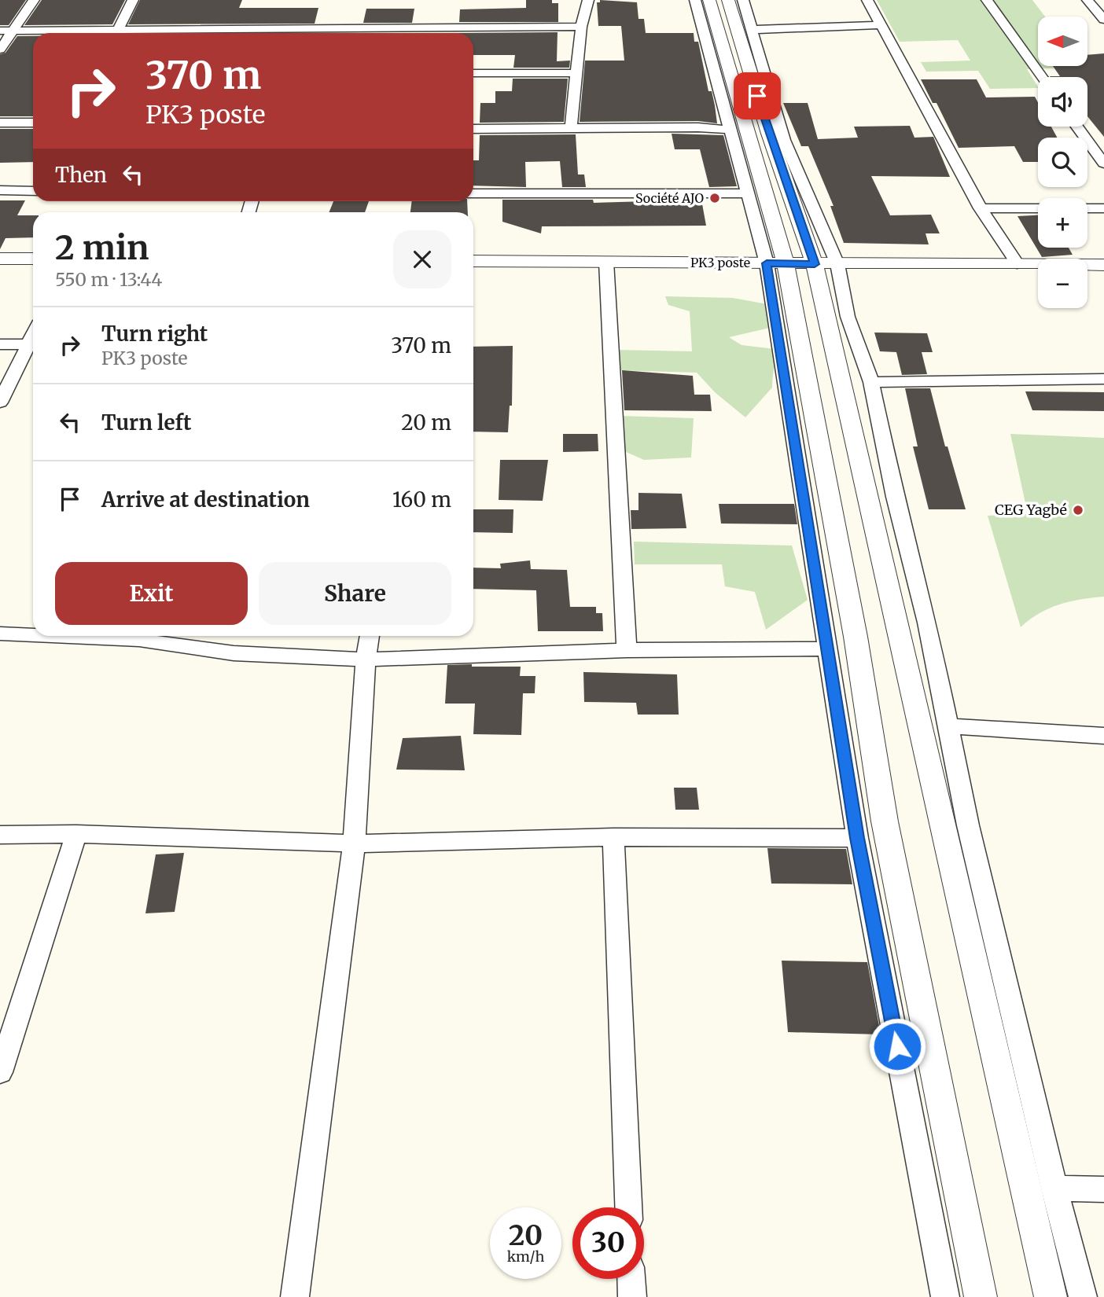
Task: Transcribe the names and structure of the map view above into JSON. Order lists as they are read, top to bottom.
{
  "streets": {
    "street": ["PK3 poste"]
  },
  "places": ["Société AJO", "CEG Yagbé"],
  "north": "left",
  "page": {
    "map_buttons": ["+", "−"],
    "turn": ["370 m", "PK3 poste"],
    "then": "Then",
    "heading": ["2 min", "550 m · 13:44"],
    "list": [
      {
        "name": "Turn right",
        "note": "PK3 poste",
        "value": "370 m"
      },
      {
        "name": "Turn left",
        "value": "20 m"
      },
      {
        "name": "Arrive at destination",
        "value": "160 m"
      }
    ],
    "buttons": ["Exit", "Share"],
    "speed": "20 km/h",
    "limit": "30"
  }
}
